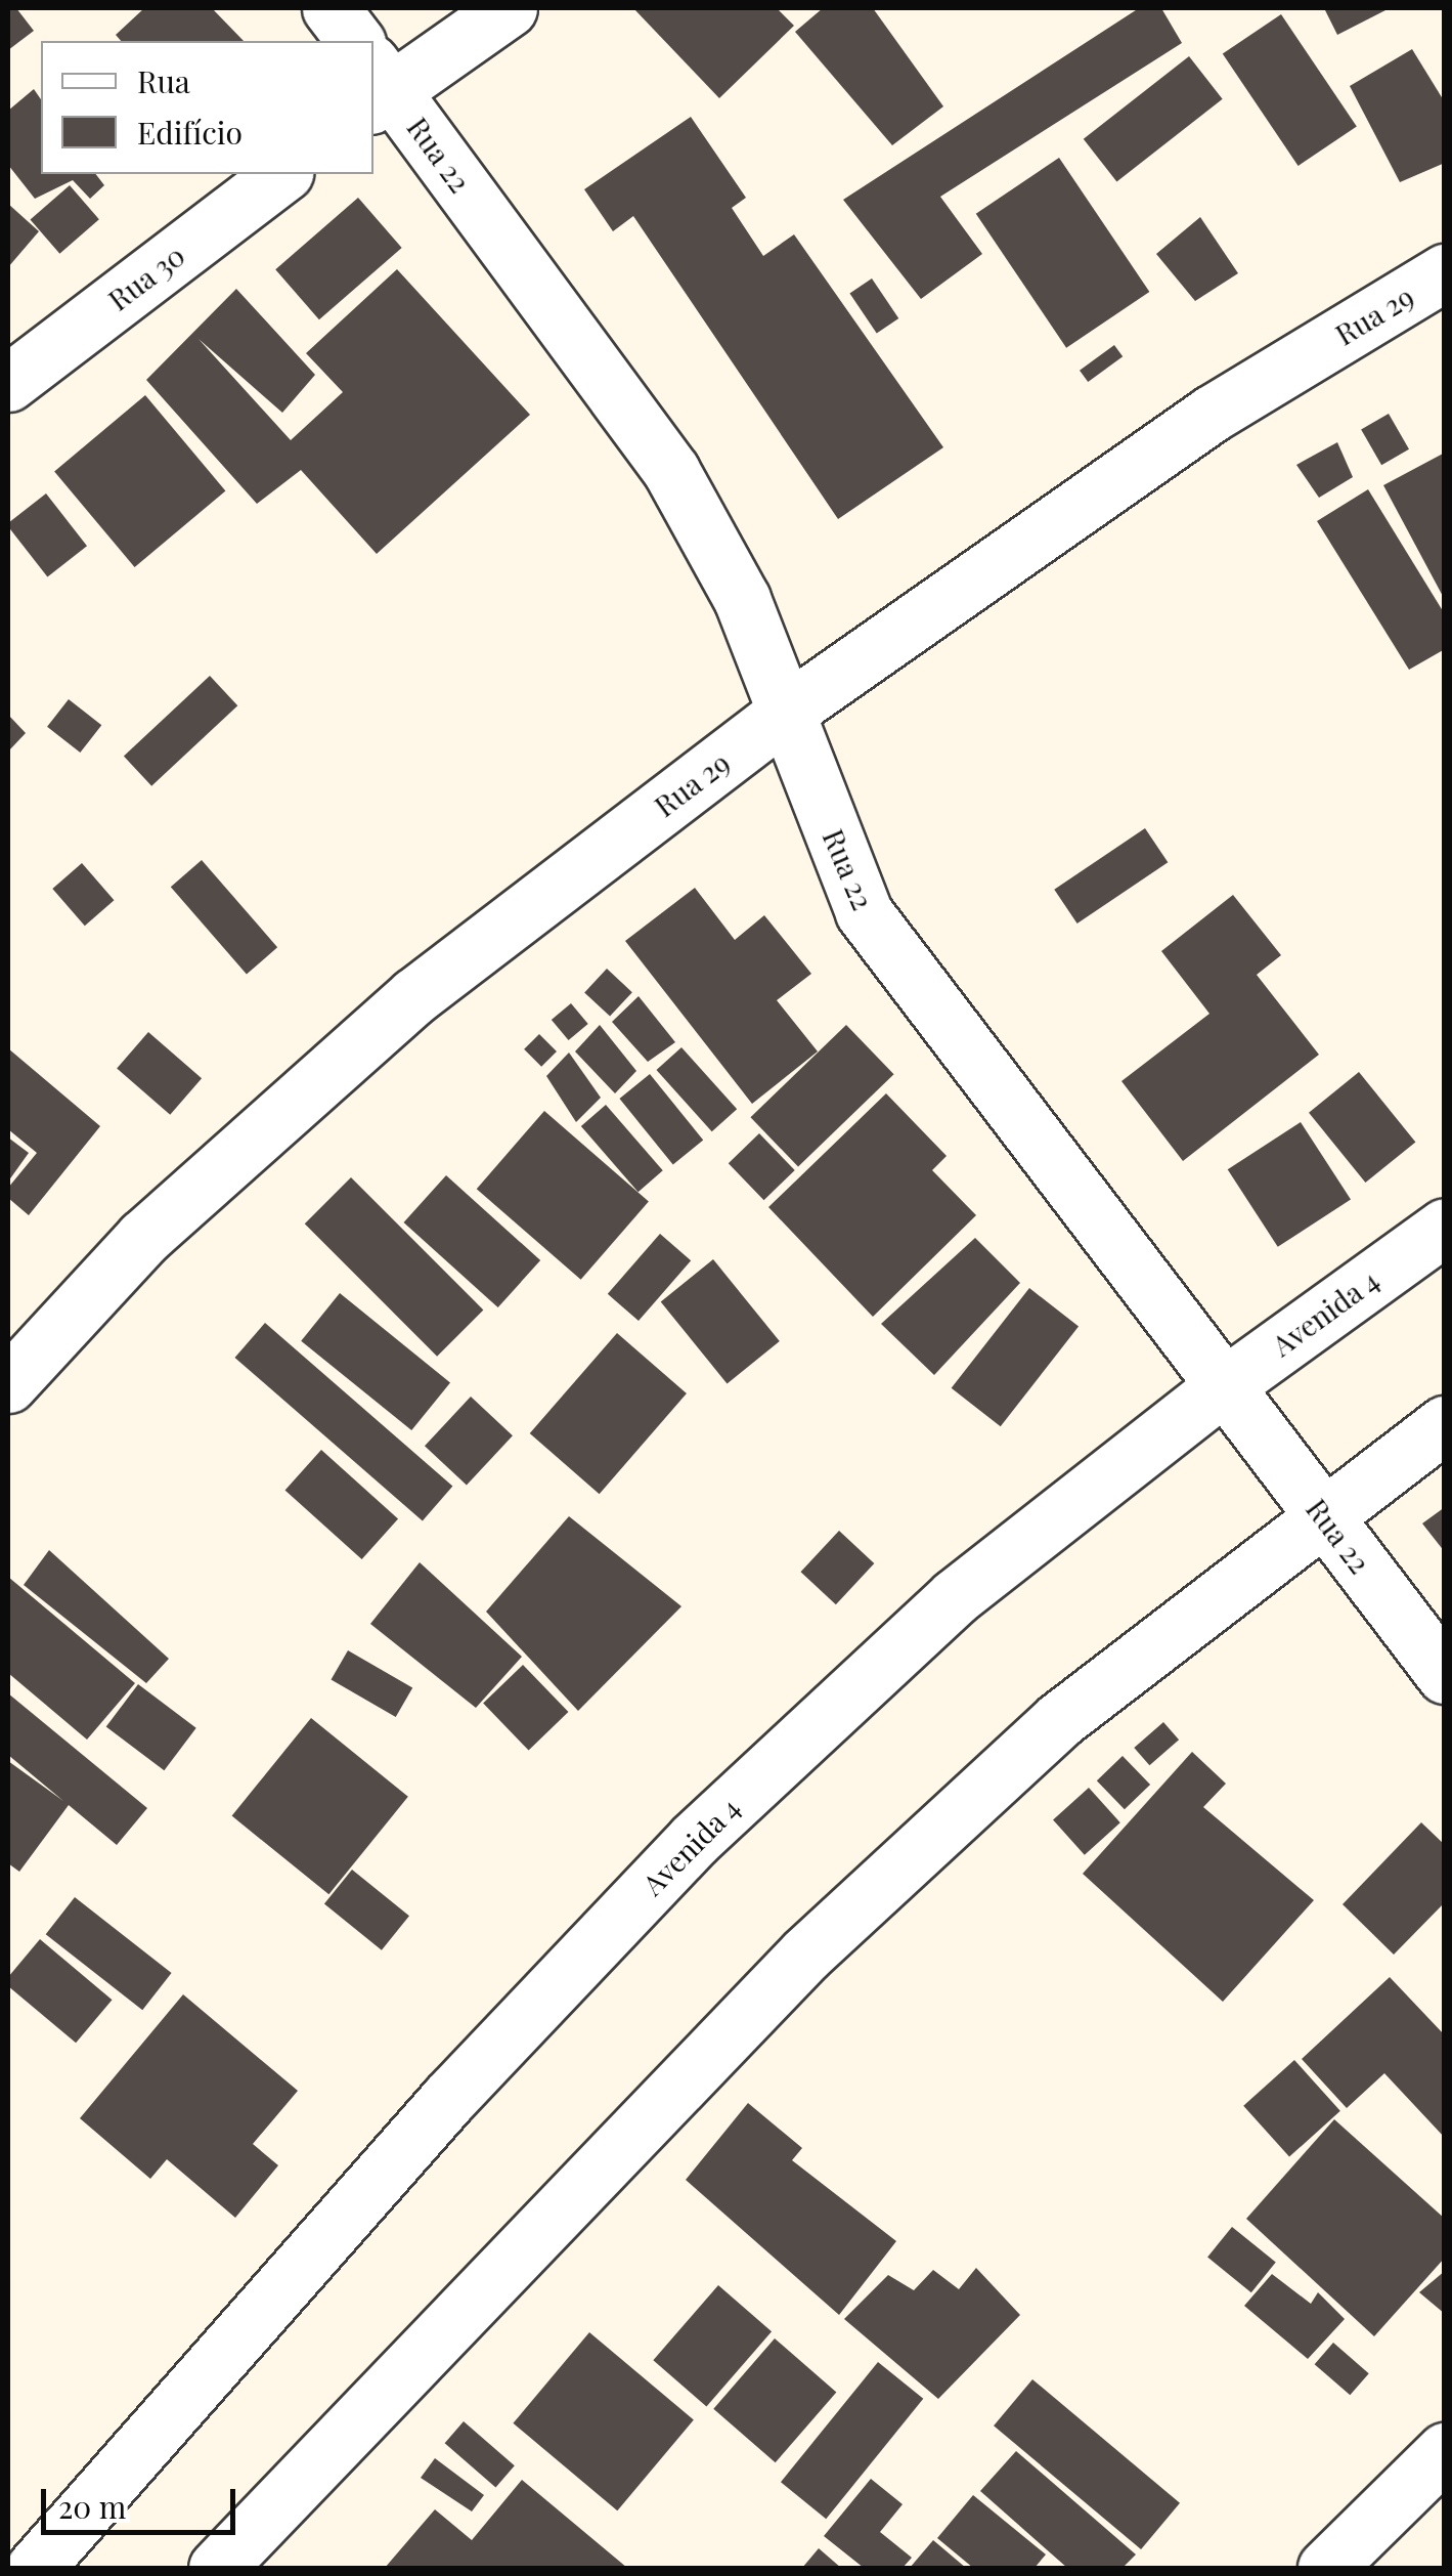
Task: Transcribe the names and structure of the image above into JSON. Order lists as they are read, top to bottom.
{
  "streets": {
    "street": [
      "Rua 22",
      "Rua 30",
      "Rua 29",
      "Avenida 4"
    ]
  },
  "crossings": [
    ["Rua 22", "Rua 29"],
    ["Rua 22", "Avenida 4"]
  ],
  "legend": ["Rua", "Edifício"],
  "scale_bar": "20 m"
}
